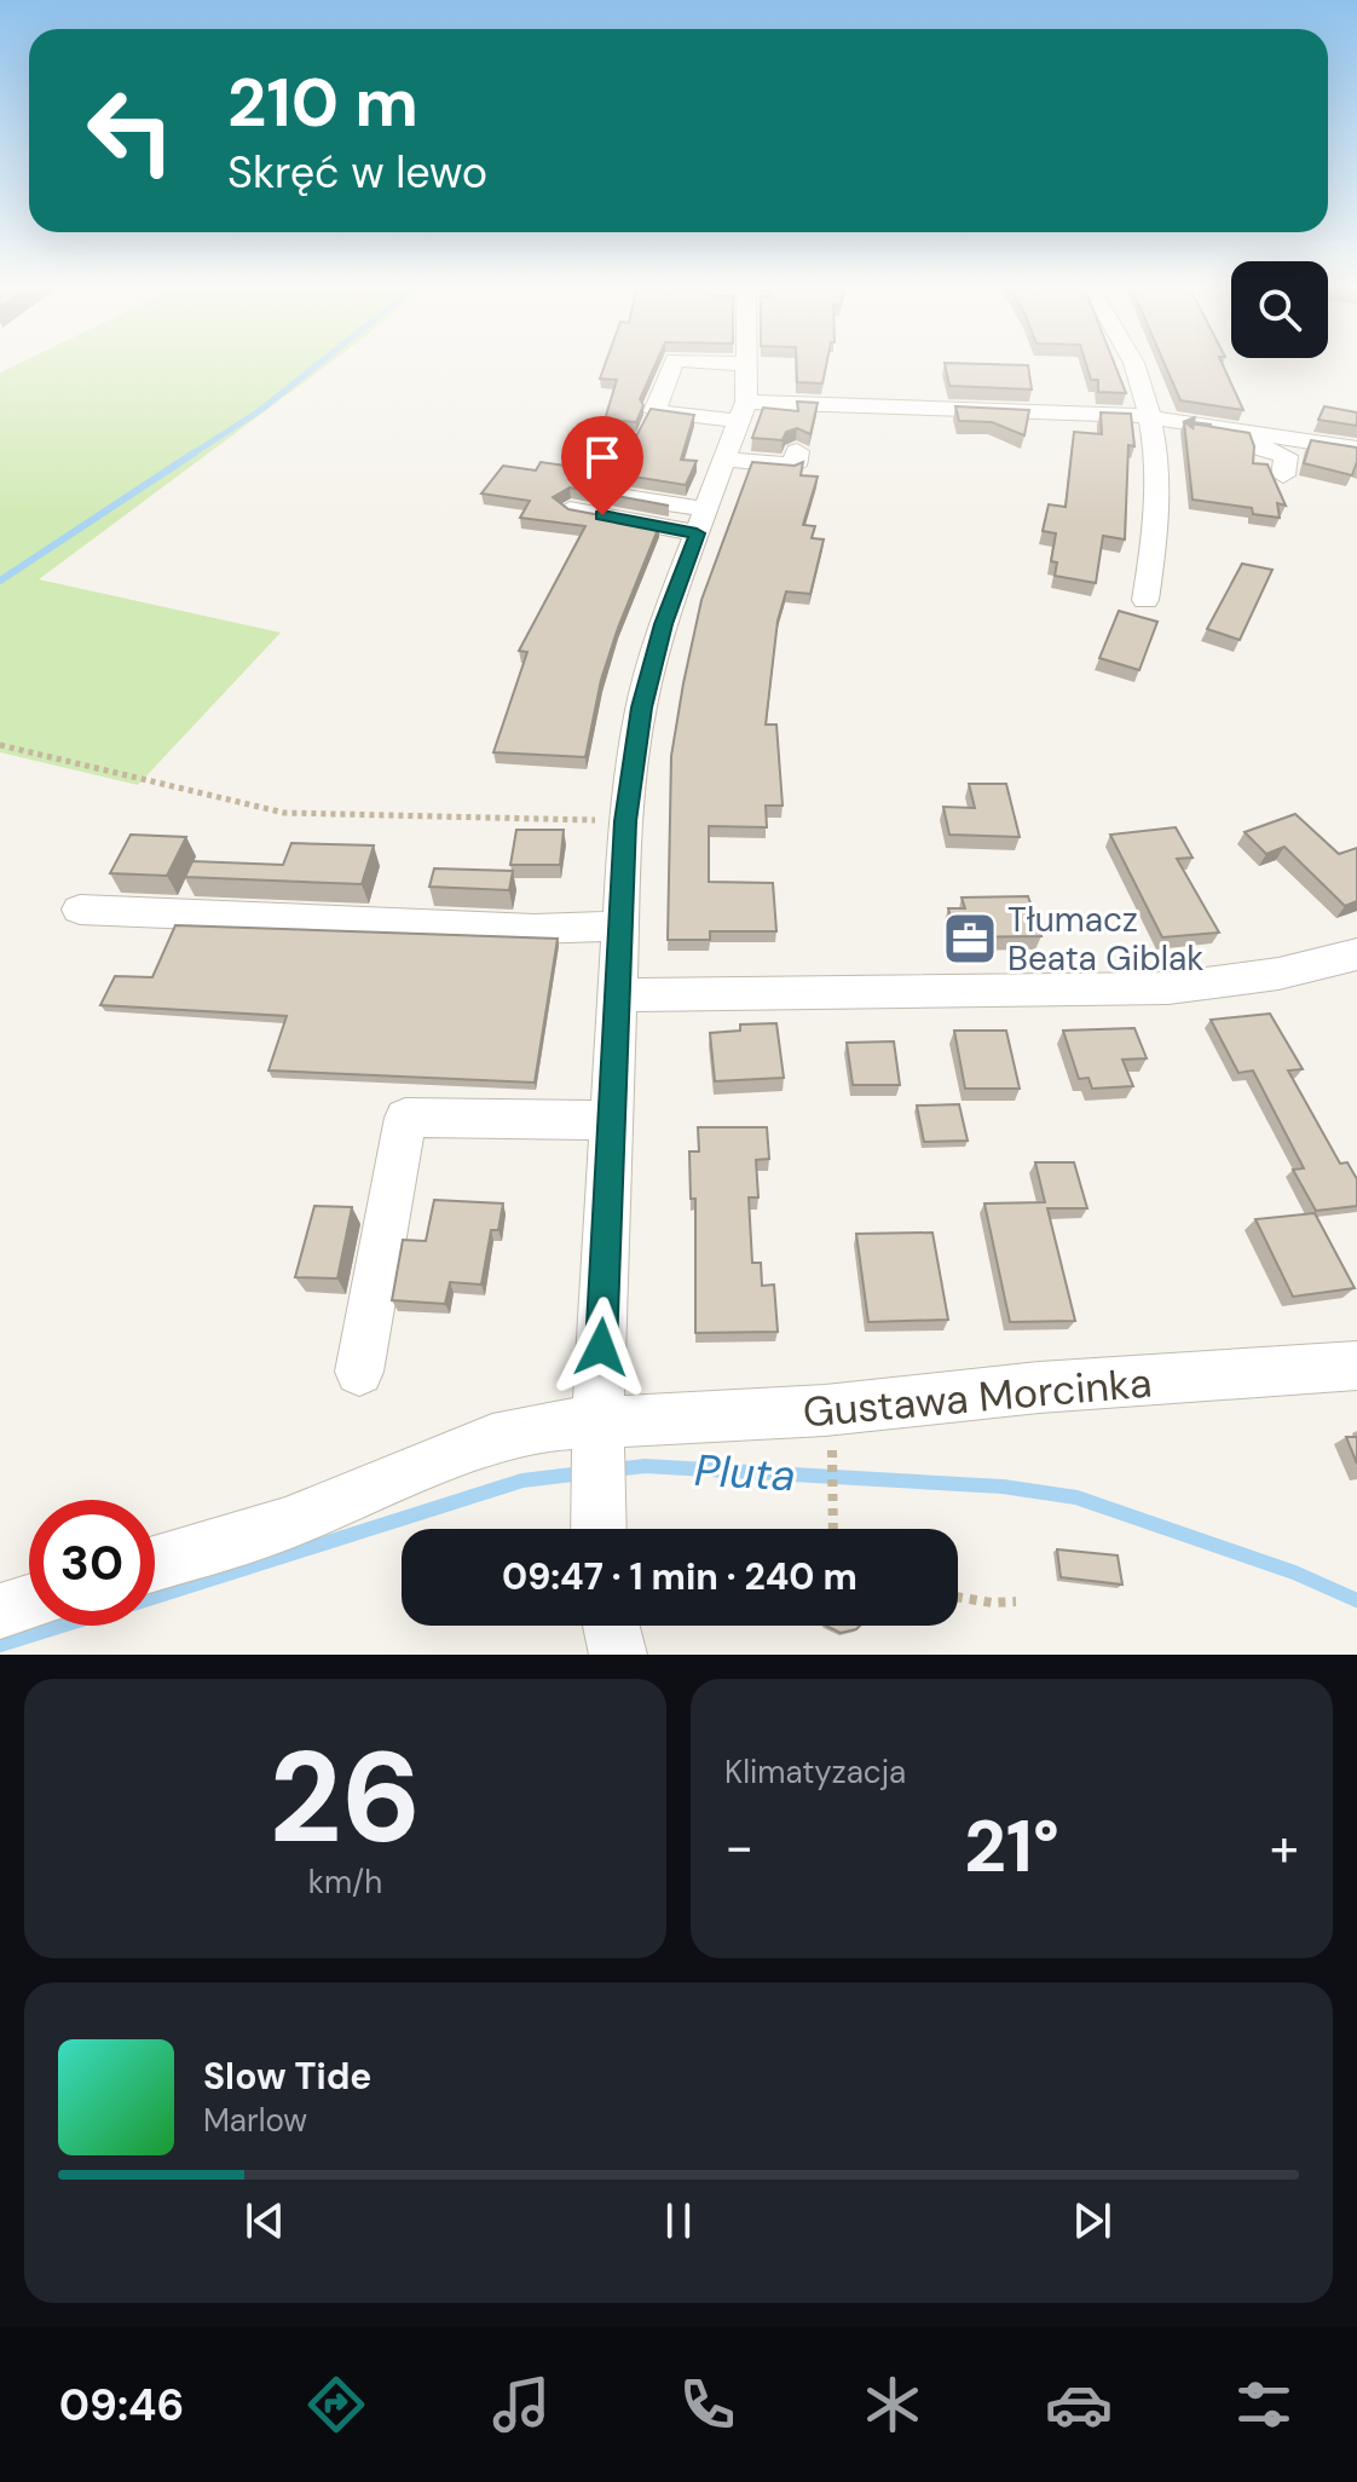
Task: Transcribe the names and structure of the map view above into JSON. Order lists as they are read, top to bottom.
{
  "streets": {
    "street": ["Gustawa Morcinka"]
  },
  "water": ["Pluta"],
  "places": {
    "office": ["Tłumacz Beata Giblak"]
  },
  "page": {
    "turn": ["210 m", "Skręć w lewo"],
    "limit": "30",
    "trip": "09:47 · 1 min · 240 m",
    "tile": [
      ["26", "km/h"],
      "Klimatyzacja"
    ],
    "heat": ["−", "21°", "+"],
    "song": ["Slow Tide", "Marlow"],
    "tabs": "09:46"
  }
}
